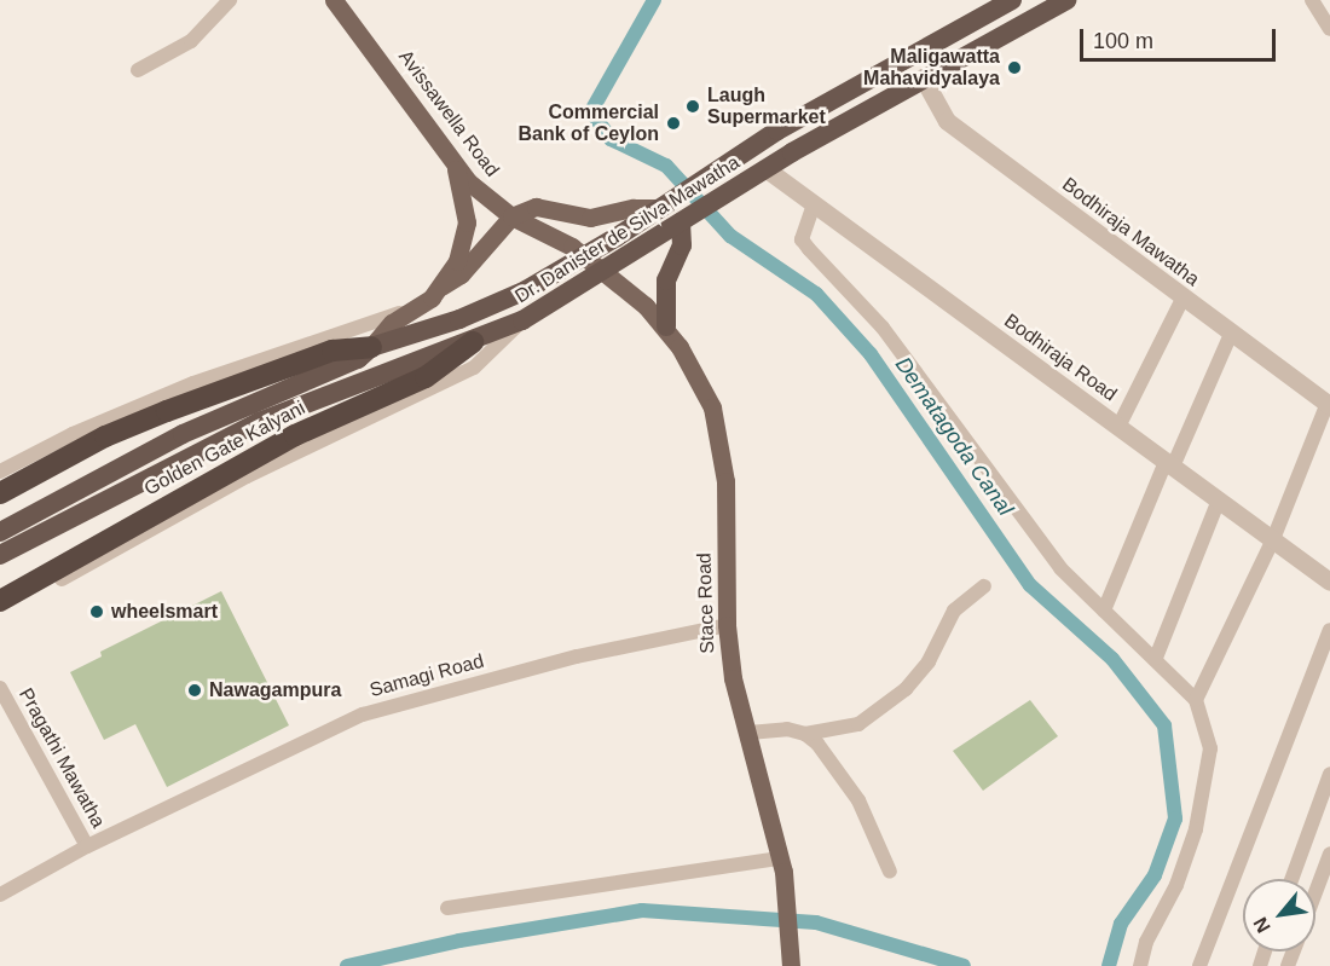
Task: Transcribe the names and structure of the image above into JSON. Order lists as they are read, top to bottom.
{
  "streets": {
    "highway": ["Dr. Danister de Silva Mawatha", "Golden Gate Kalyani"],
    "main road": ["Avissawella Road", "Stace Road"],
    "street": [
      "Bodhiraja Mawatha",
      "Bodhiraja Road",
      "Samagi Road",
      "Pragathi Mawatha"
    ]
  },
  "crossings": [
    ["Avissawella Road", "Dr. Danister de Silva Mawatha"],
    ["Avissawella Road", "Stace Road"],
    ["Dr. Danister de Silva Mawatha", "Bodhiraja Mawatha"],
    ["Dr. Danister de Silva Mawatha", "Bodhiraja Road"],
    ["Dr. Danister de Silva Mawatha", "Golden Gate Kalyani"],
    ["Dr. Danister de Silva Mawatha", "Stace Road"],
    ["Stace Road", "Samagi Road"],
    ["Samagi Road", "Pragathi Mawatha"]
  ],
  "water": ["Dematagoda Canal"],
  "places": [
    "Maligawatta Mahavidyalaya",
    "Laugh Supermarket",
    "Commercial Bank of Ceylon",
    "wheelsmart",
    "Nawagampura"
  ],
  "scale_bar": "100 m",
  "north": "bottom left"
}
